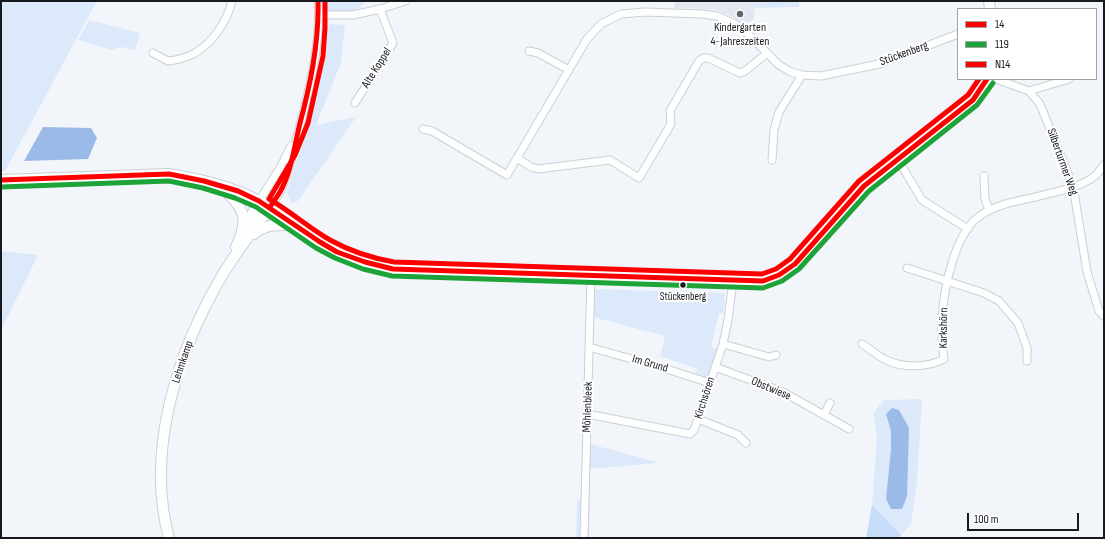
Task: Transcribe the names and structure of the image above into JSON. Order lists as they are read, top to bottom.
{
  "streets": {
    "street": [
      "Stückenberg",
      "Alte Koppel",
      "Silberturmer Weg",
      "Karkshörn",
      "Lehmkamp",
      "Im Grund",
      "Obstwiese",
      "Kirchsören",
      "Möhlenbleek"
    ]
  },
  "crossings": [
    ["Silberturmer Weg", "Karkshörn"],
    ["Im Grund", "Kirchsören"],
    ["Im Grund", "Möhlenbleek"],
    ["Obstwiese", "Kirchsören"],
    ["Kirchsören", "Möhlenbleek"]
  ],
  "places": ["Kindergarten 4-Jahreszeiten", "Stückenberg"],
  "lines": ["transit line 14", "transit line N14", "transit line 119"],
  "legend": ["14", "119", "N14"],
  "scale_bar": "100 m"
}
